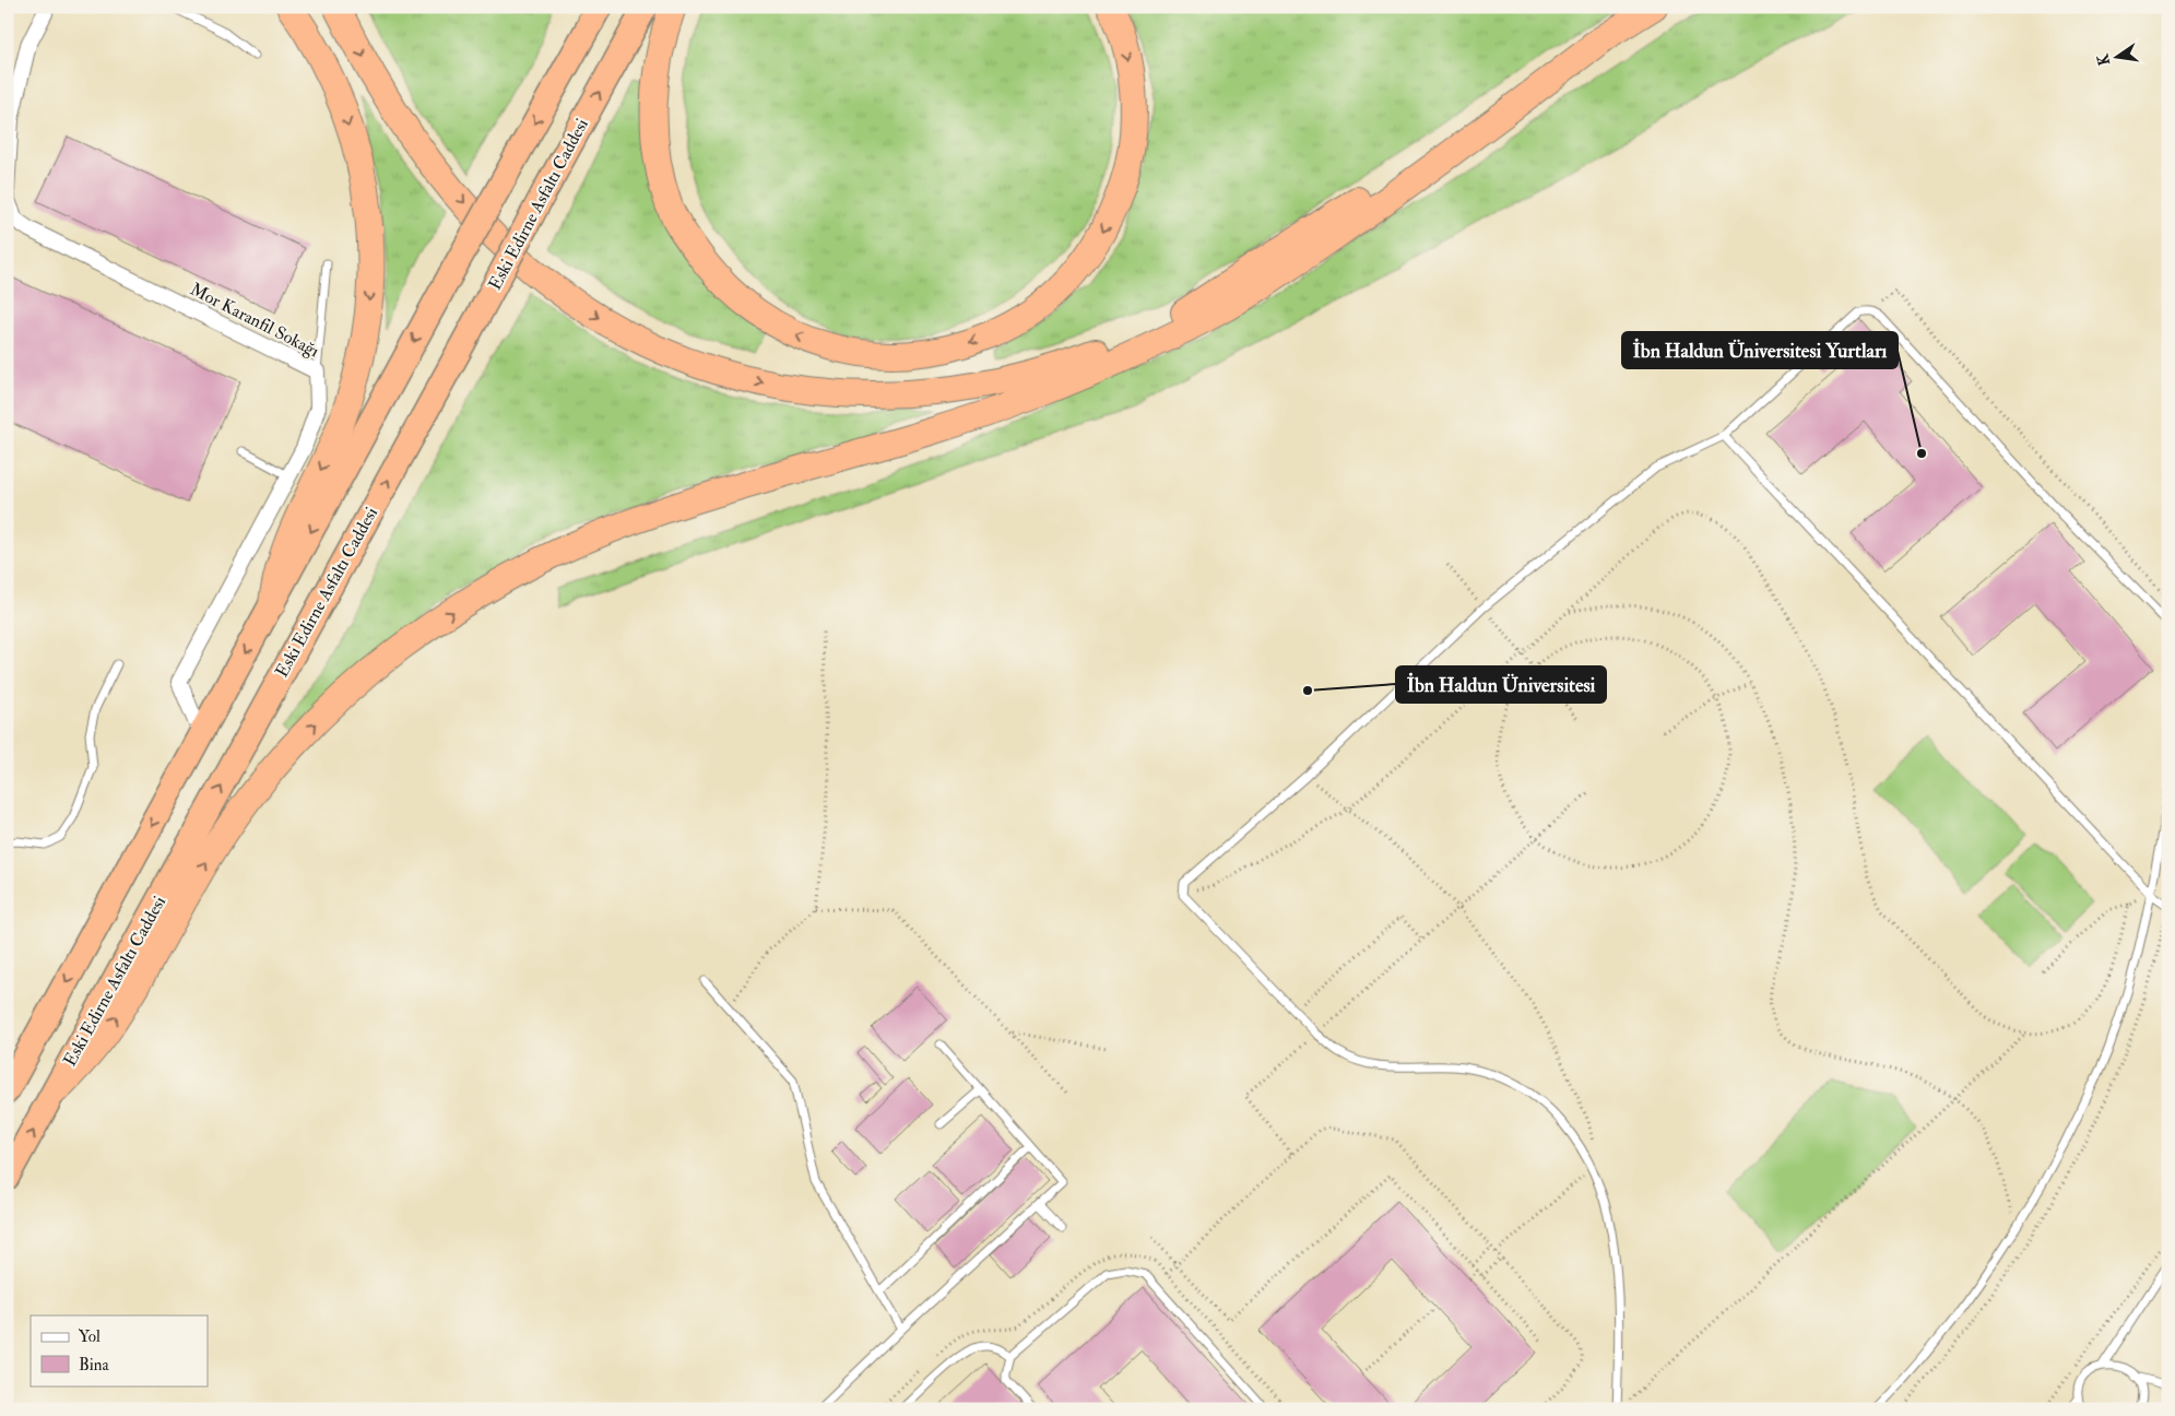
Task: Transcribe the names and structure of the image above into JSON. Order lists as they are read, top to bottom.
{
  "streets": {
    "highway": ["Eski Edirne Asfaltı Caddesi"],
    "street": ["Mor Karanfil Sokağı"]
  },
  "places": ["İbn Haldun Üniversitesi Yurtları", "İbn Haldun Üniversitesi"],
  "legend": ["Yol", "Bina"],
  "north": "left"
}
